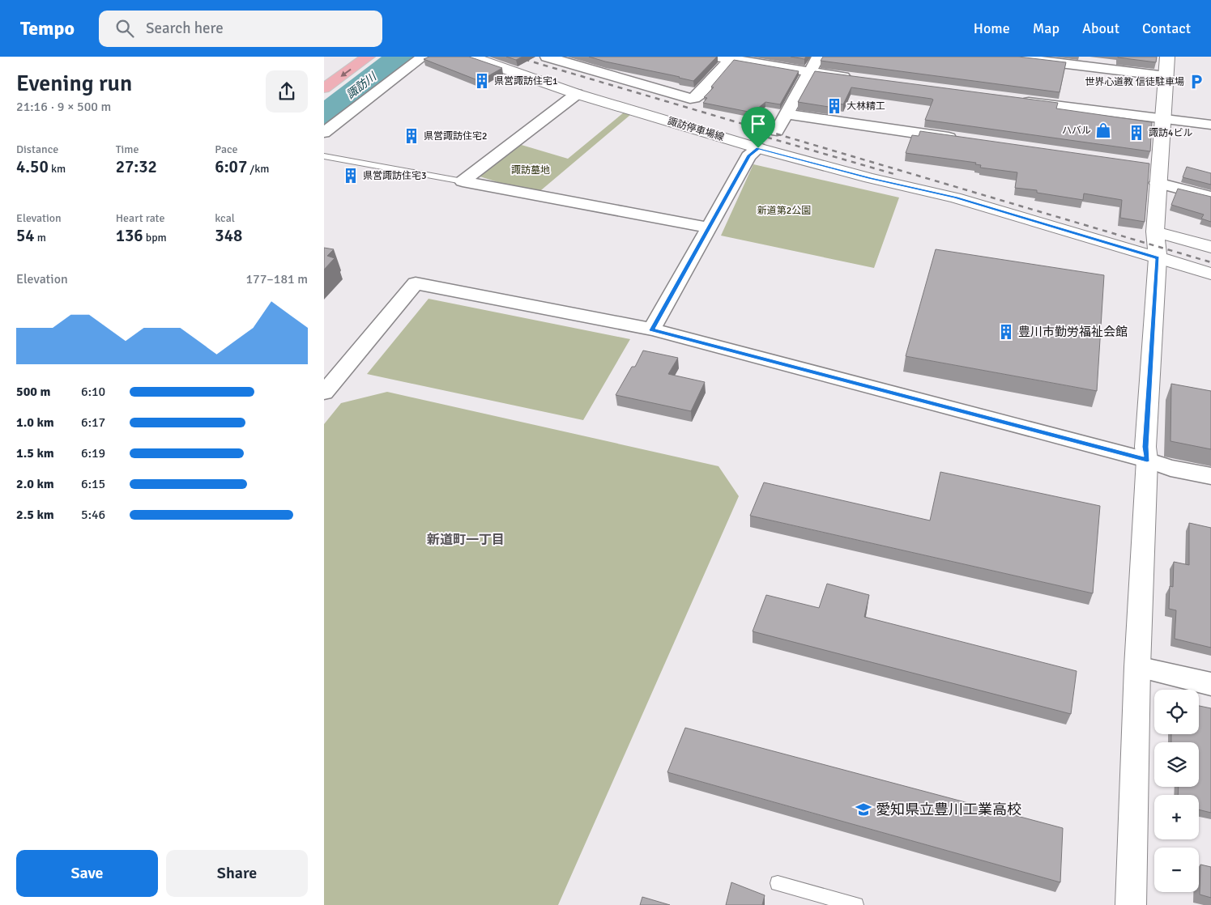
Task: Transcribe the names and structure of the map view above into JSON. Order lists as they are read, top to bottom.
{
  "streets": {
    "street": ["諏訪停車場線"]
  },
  "districts": ["新道町一丁目"],
  "water": ["諏訪川"],
  "parks": ["諏訪墓地", "新道第2公園"],
  "places": {
    "building": [
      "県営諏訪住宅1",
      "大林精工",
      "諏訪4ビル",
      "県営諏訪住宅2",
      "県営諏訪住宅3",
      "豊川市勤労福祉会館"
    ],
    "parking": ["世界心道教 信徒駐車場"],
    "shop": ["ハバル"],
    "school or university": ["愛知県立豊川工業高校"]
  },
  "page": {
    "header": "Tempo",
    "search": "Search here",
    "nav": [
      "Home",
      "Map",
      "About",
      "Contact"
    ],
    "heading": ["Evening run", "21:16 · 9 × 500 m"],
    "stats": [
      ["Distance", "4.50 km"],
      ["Time", "27:32"],
      ["Pace", "6:07 /km"],
      ["Elevation", "54 m"],
      ["Heart rate", "136 bpm"],
      ["kcal", "348"]
    ],
    "chart": ["Elevation", "177–181 m"],
    "list": [
      {
        "name": "500 m",
        "note": "6:10"
      },
      {
        "name": "1.0 km",
        "note": "6:17"
      },
      {
        "name": "1.5 km",
        "note": "6:19"
      },
      {
        "name": "2.0 km",
        "note": "6:15"
      },
      {
        "name": "2.5 km",
        "note": "5:46"
      }
    ],
    "map_buttons": ["+", "−"],
    "buttons": ["Save", "Share"]
  }
}
